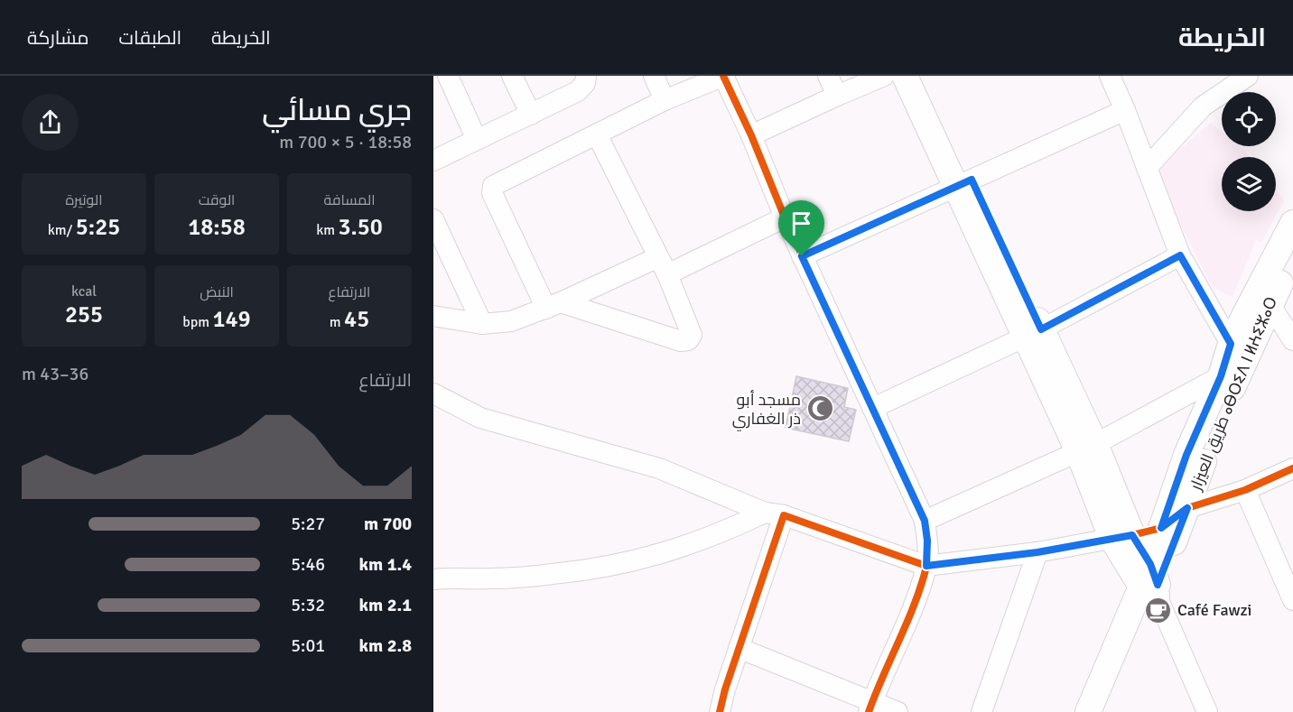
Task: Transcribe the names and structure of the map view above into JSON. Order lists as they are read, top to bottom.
{
  "streets": {
    "main road": ["طريق العيزار ⴰⴱⵔⵉⴷ ⵏ ⵍⵄⵉⵣⴰⵔ"]
  },
  "places": {
    "mosque": ["مسجد أبو ذر الغفاري"],
    "cafe": ["Café Fawzi"]
  },
  "page": {
    "header": "الخريطة",
    "nav": ["الخريطة", "الطبقات", "مشاركة"],
    "heading": ["جري مسائي", "18:58 · 5 × 700 m"],
    "stats": [
      ["المسافة", "3.50 km"],
      ["الوقت", "18:58"],
      ["الوتيرة", "5:25 /km"],
      ["الارتفاع", "45 m"],
      ["النبض", "149 bpm"],
      ["kcal", "255"]
    ],
    "chart": ["الارتفاع", "36–43 m"],
    "list": [
      {
        "name": "700 m",
        "note": "5:27"
      },
      {
        "name": "1.4 km",
        "note": "5:46"
      },
      {
        "name": "2.1 km",
        "note": "5:32"
      },
      {
        "name": "2.8 km",
        "note": "5:01"
      }
    ]
  }
}
